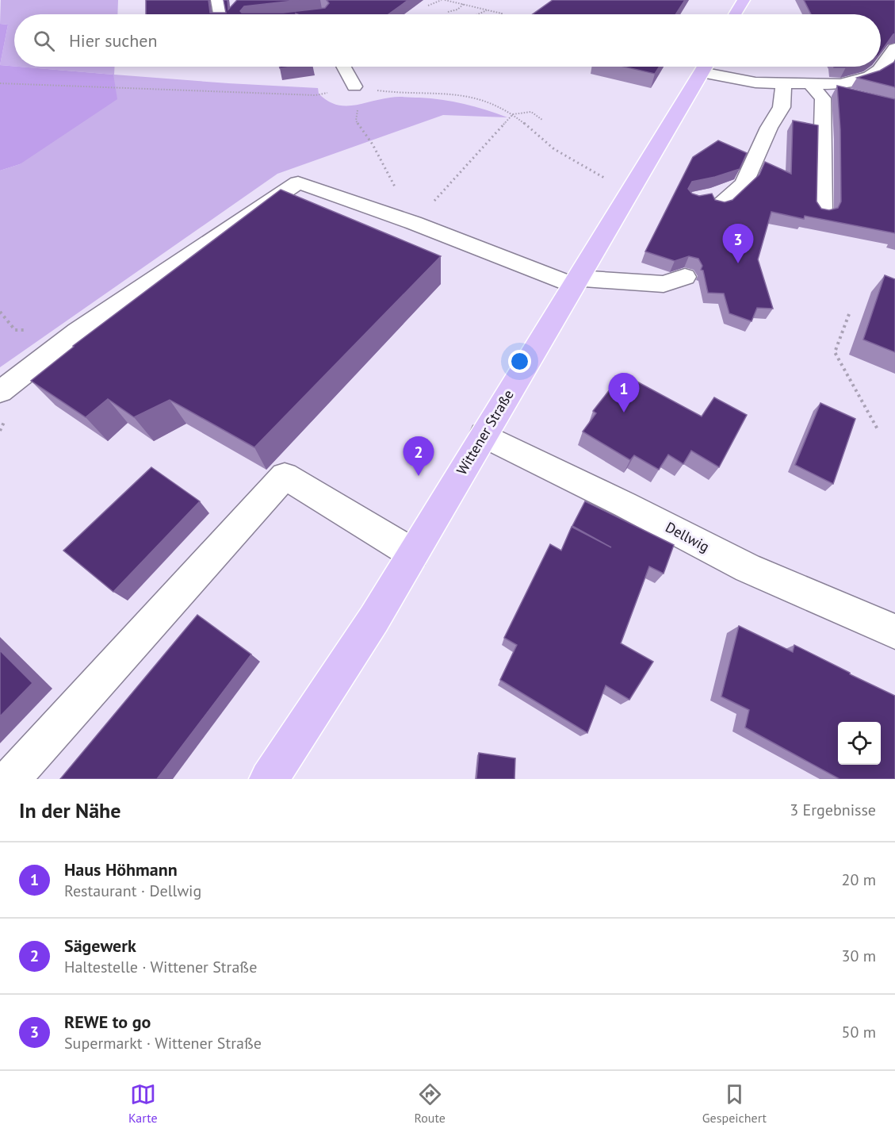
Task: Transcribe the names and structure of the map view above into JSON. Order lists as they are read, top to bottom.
{
  "streets": {
    "main road": ["Wittener Straße"],
    "street": ["Dellwig"]
  },
  "crossings": [
    ["Wittener Straße", "Dellwig"]
  ],
  "page": {
    "search": "Hier suchen",
    "pins": ["3", "1", "2"],
    "heading": ["In der Nähe", "3 Ergebnisse"],
    "list": [
      {
        "mark": "1",
        "name": "Haus Höhmann",
        "note": "Restaurant · Dellwig",
        "value": "20 m"
      },
      {
        "mark": "2",
        "name": "Sägewerk",
        "note": "Haltestelle · Wittener Straße",
        "value": "30 m"
      },
      {
        "mark": "3",
        "name": "REWE to go",
        "note": "Supermarkt · Wittener Straße",
        "value": "50 m"
      }
    ],
    "nav": ["Karte", "Route", "Gespeichert"]
  }
}
